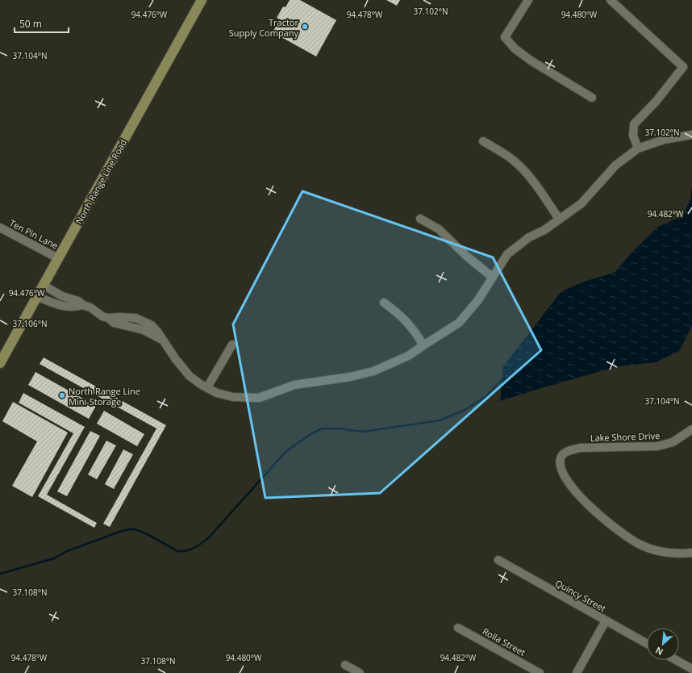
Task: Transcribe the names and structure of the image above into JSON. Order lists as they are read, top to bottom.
{
  "streets": {
    "main road": ["North Range Line Road"],
    "street": [
      "Ten Pin Lane",
      "Lake Shore Drive",
      "Quincy Street",
      "Rolla Street"
    ]
  },
  "crossings": [
    ["North Range Line Road", "Ten Pin Lane"]
  ],
  "places": ["Tractor Supply Company", "North Range Line Mini-Storage"],
  "scale_bar": "50 m",
  "north": "bottom left",
  "coordinates": [
    "37.102°N",
    "94.476°W",
    "94.478°W",
    "94.480°W",
    "37.104°N",
    "94.482°W",
    "37.106°N",
    "37.108°N"
  ]
}
